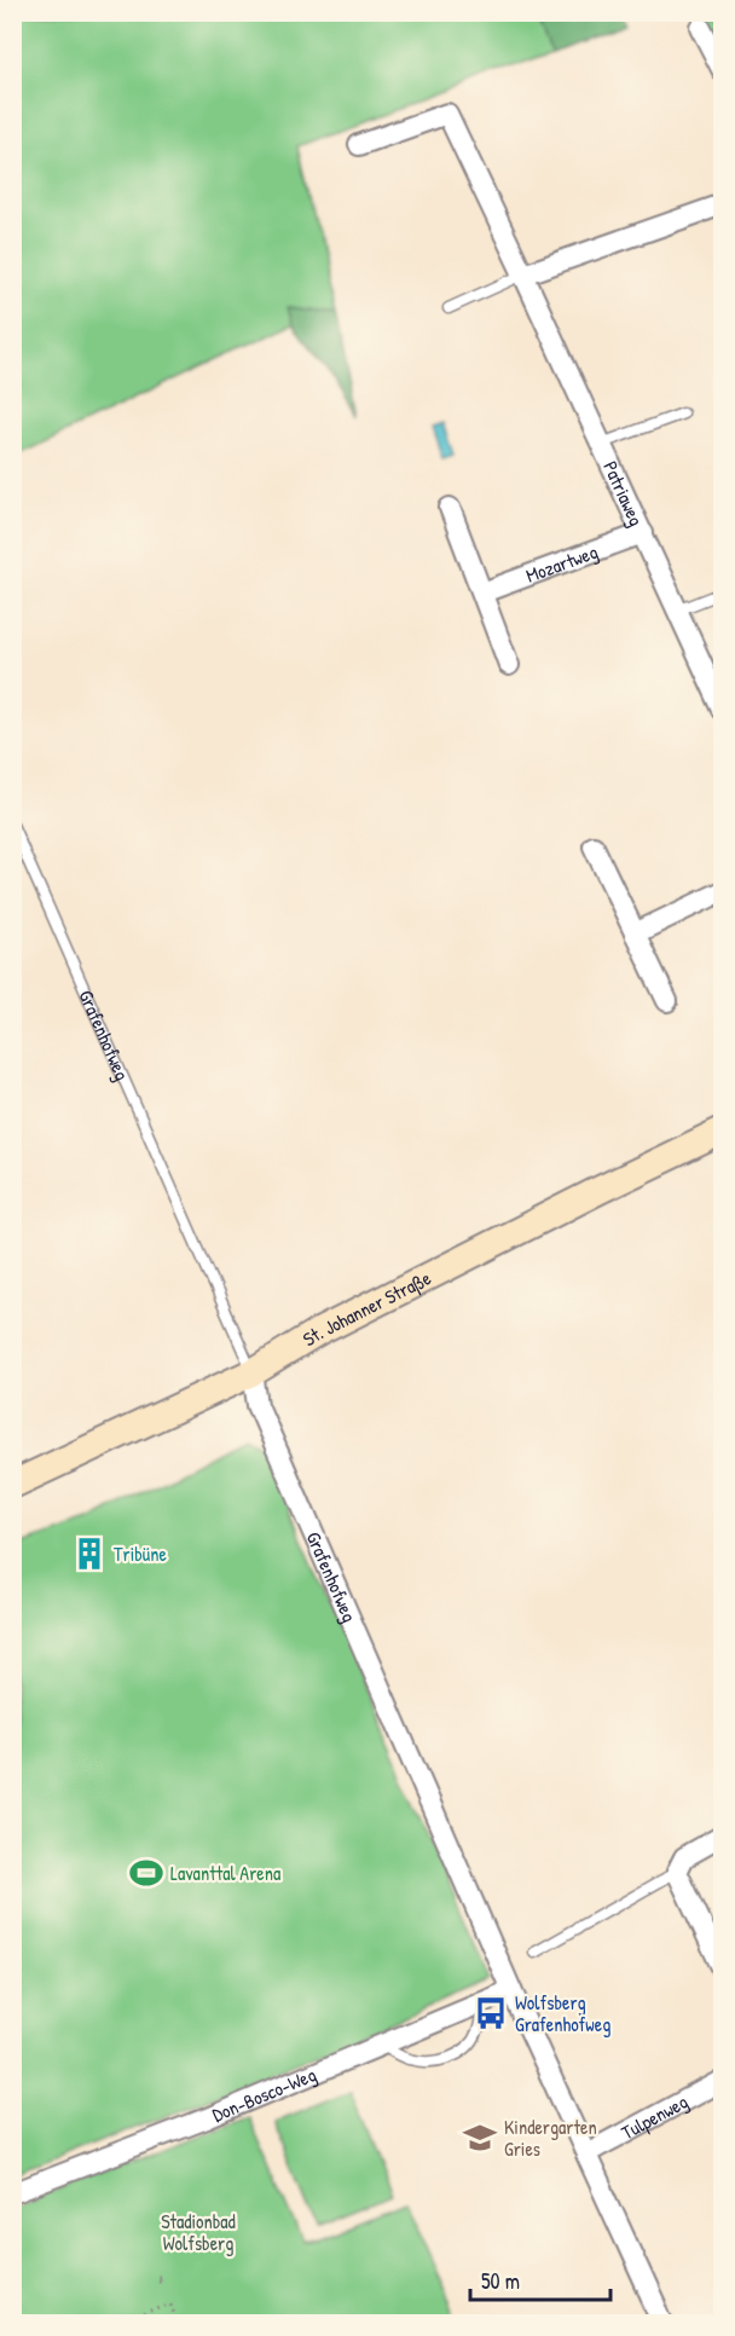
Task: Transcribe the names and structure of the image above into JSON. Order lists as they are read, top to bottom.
{
  "streets": {
    "street": [
      "Patriaweg",
      "Mozartweg",
      "Grafenhofweg",
      "St. Johanner Straße",
      "Don-Bosco-Weg",
      "Tulpenweg"
    ]
  },
  "crossings": [
    ["Patriaweg", "Mozartweg"],
    ["Grafenhofweg", "St. Johanner Straße"],
    ["Grafenhofweg", "Don-Bosco-Weg"],
    ["Grafenhofweg", "Tulpenweg"]
  ],
  "parks": ["Stadionbad Wolfsberg"],
  "places": {
    "building": ["Tribüne"],
    "sports": ["Lavanttal Arena"],
    "bus stop": ["Wolfsberg Grafenhofweg"],
    "school or university": ["Kindergarten Gries"]
  },
  "scale_bar": "50 m"
}
